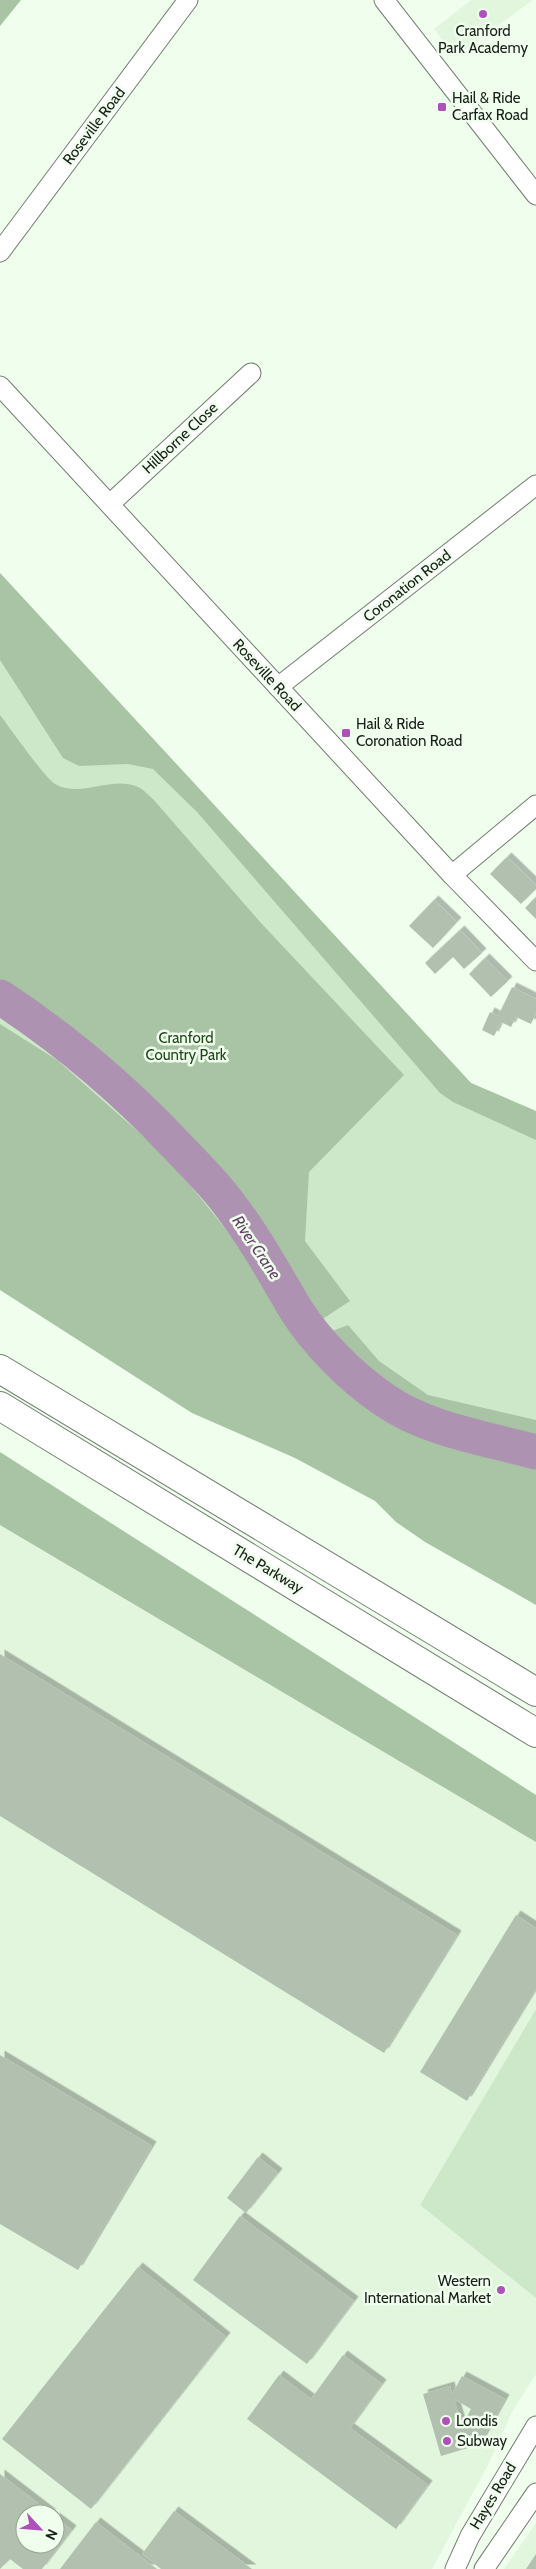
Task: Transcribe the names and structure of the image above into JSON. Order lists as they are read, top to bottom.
{
  "streets": {
    "highway": ["The Parkway"],
    "street": [
      "Roseville Road",
      "Hillborne Close",
      "Coronation Road",
      "Hayes Road"
    ]
  },
  "crossings": [
    ["Roseville Road", "Hillborne Close"],
    ["Roseville Road", "Coronation Road"]
  ],
  "water": ["River Crane"],
  "parks": ["Cranford Country Park"],
  "places": {
    "other": [
      "Cranford Park Academy",
      "Western International Market",
      "Londis",
      "Subway"
    ],
    "transit": ["Hail & Ride Carfax Road", "Hail & Ride Coronation Road"]
  },
  "north": "bottom right"
}
